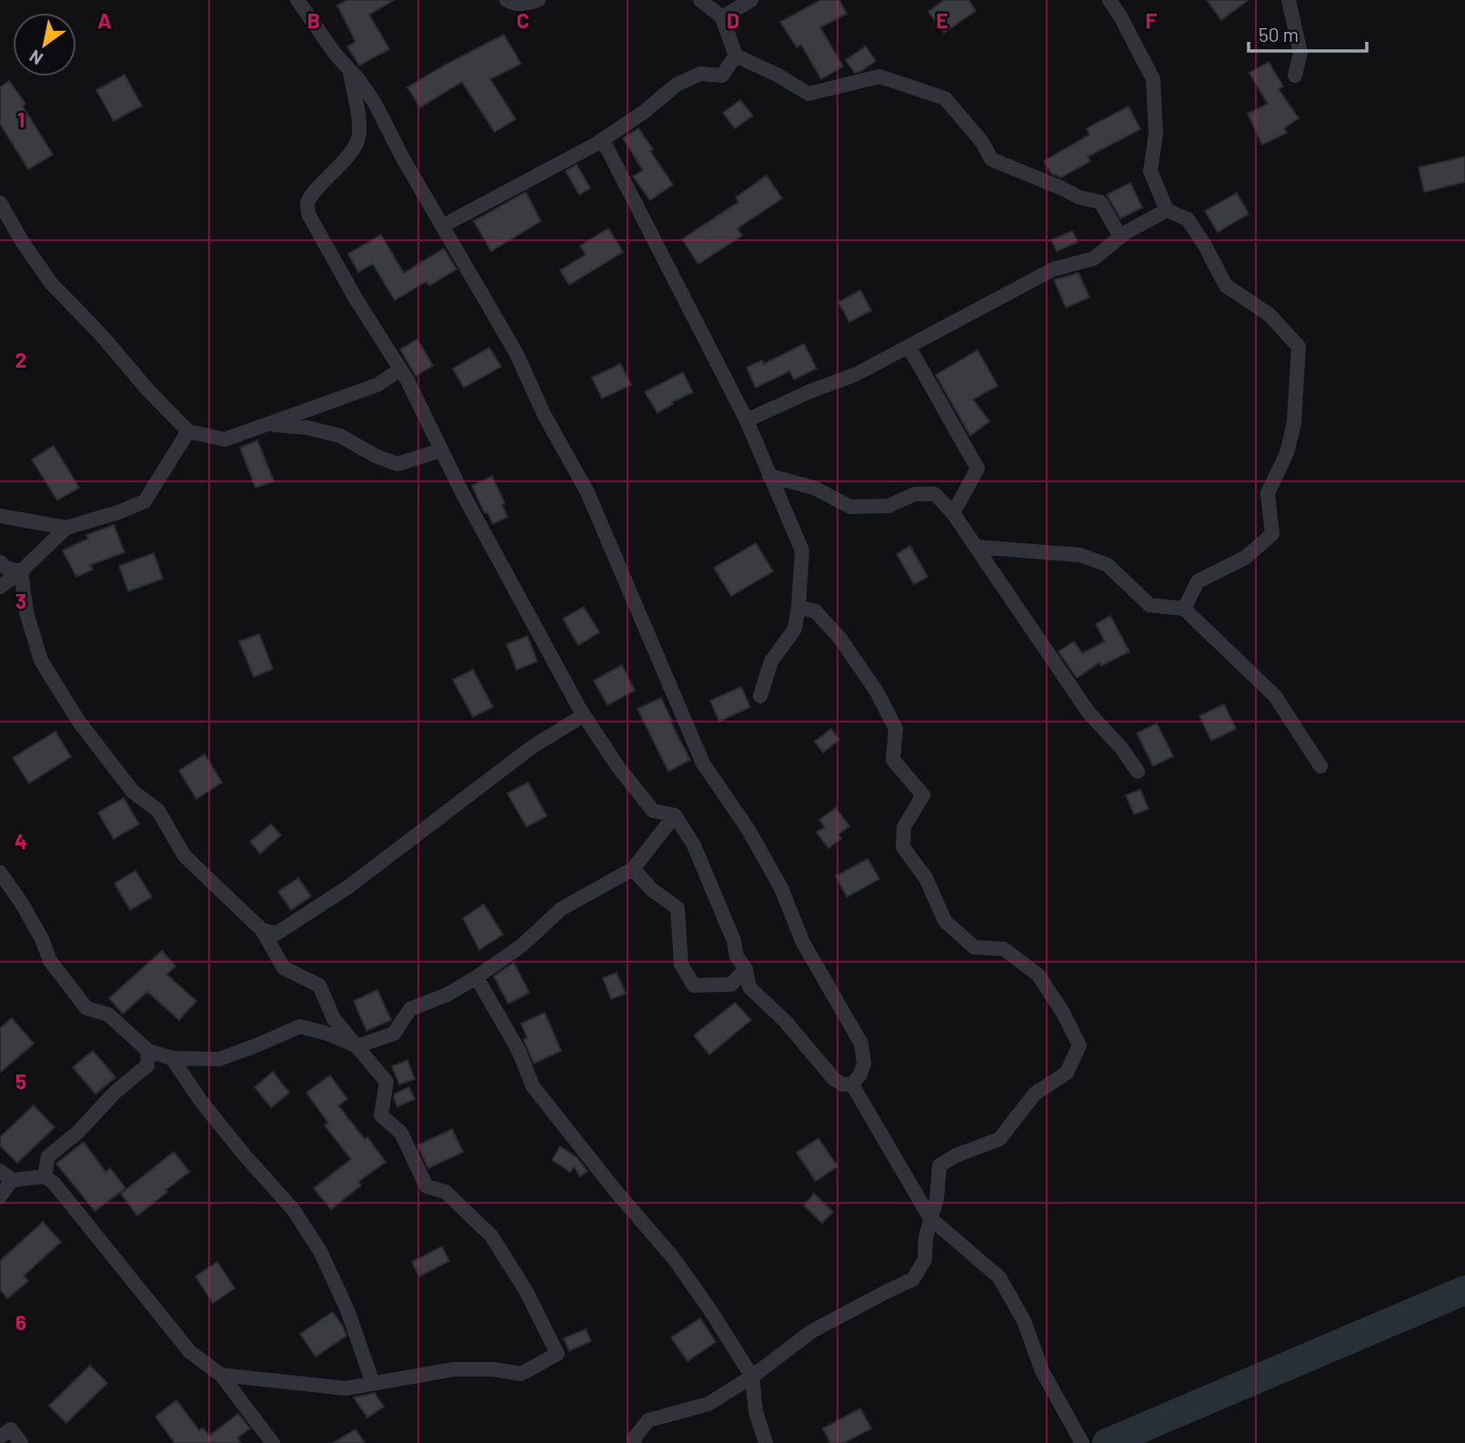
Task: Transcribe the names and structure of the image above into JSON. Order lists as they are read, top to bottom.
{
  "scale_bar": "50 m",
  "north": "bottom left",
  "grid": {
    "columns": [
      "A",
      "B",
      "C",
      "D",
      "E",
      "F"
    ],
    "rows": [
      "1",
      "2",
      "3",
      "4",
      "5",
      "6"
    ]
  }
}
